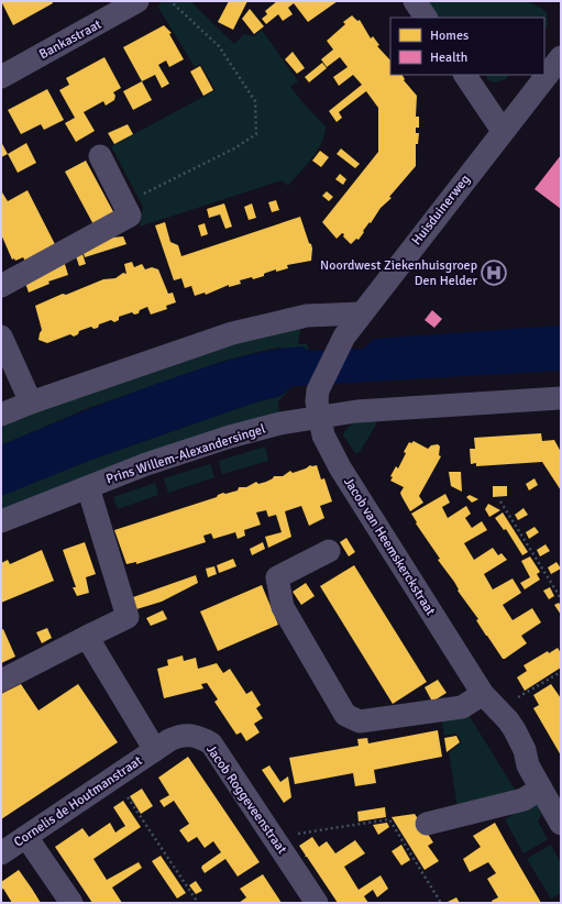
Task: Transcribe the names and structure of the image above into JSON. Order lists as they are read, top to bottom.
{
  "streets": {
    "street": [
      "Bankastraat",
      "Huisduinerweg",
      "Prins Willem-Alexandersingel",
      "Jacob van Heemskerckstraat",
      "Jacob Roggeveenstraat",
      "Cornelis de Houtmanstraat"
    ]
  },
  "crossings": [
    ["Huisduinerweg", "Jacob van Heemskerckstraat"],
    ["Prins Willem-Alexandersingel", "Jacob van Heemskerckstraat"],
    ["Jacob Roggeveenstraat", "Cornelis de Houtmanstraat"]
  ],
  "places": {
    "hospital": ["Noordwest Ziekenhuisgroep Den Helder"]
  },
  "legend": ["Homes", "Health"]
}
